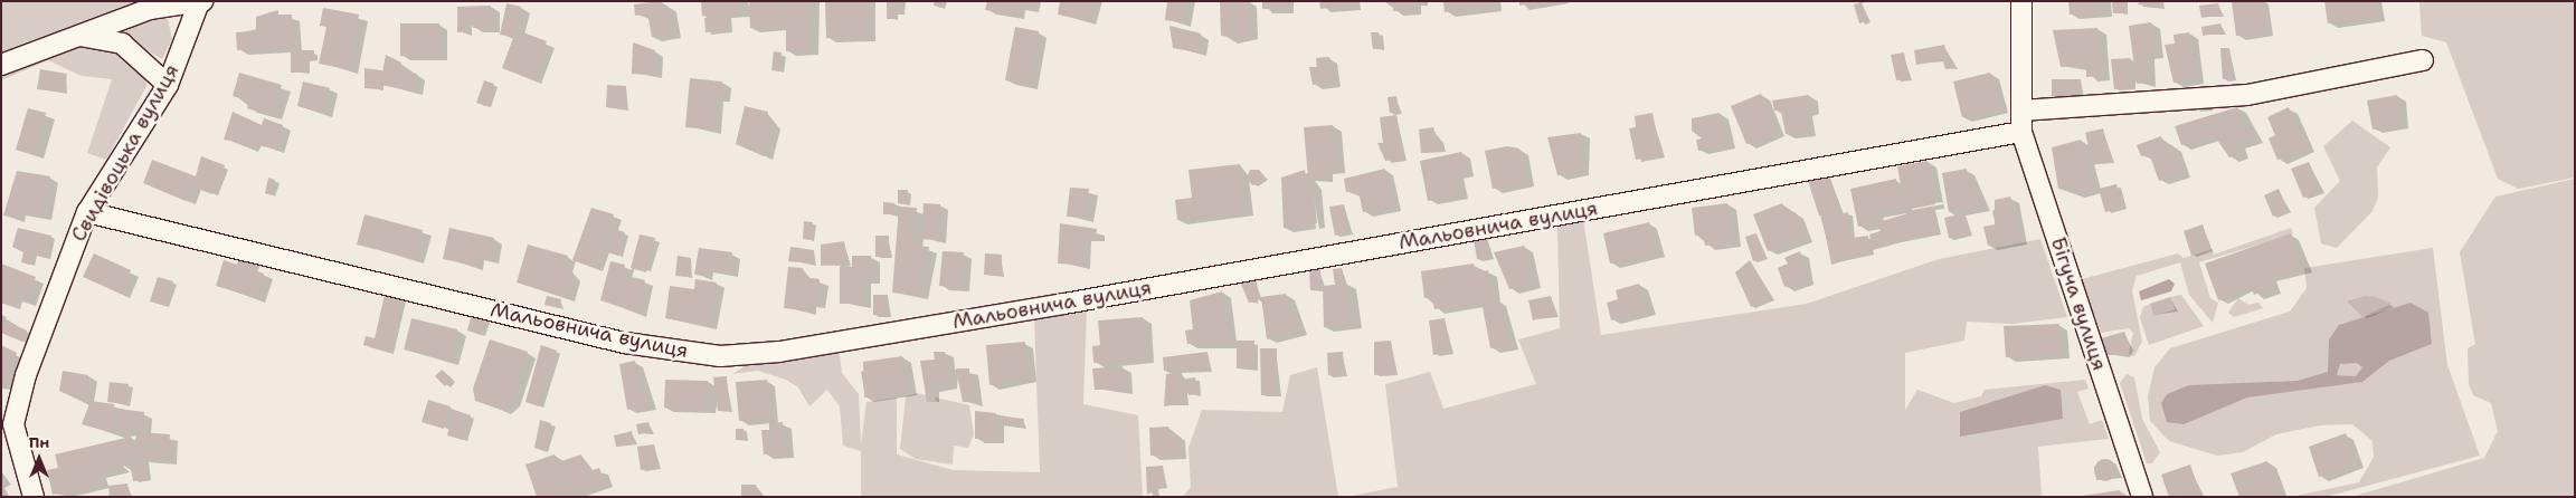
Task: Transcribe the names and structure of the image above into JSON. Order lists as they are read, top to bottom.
{
  "streets": {
    "street": ["Свидівоцька вулиця", "Мальовнича вулиця", "Бігуча вулиця"]
  },
  "crossings": [
    ["Свидівоцька вулиця", "Мальовнича вулиця"],
    ["Мальовнича вулиця", "Бігуча вулиця"]
  ],
  "north": "top"
}
